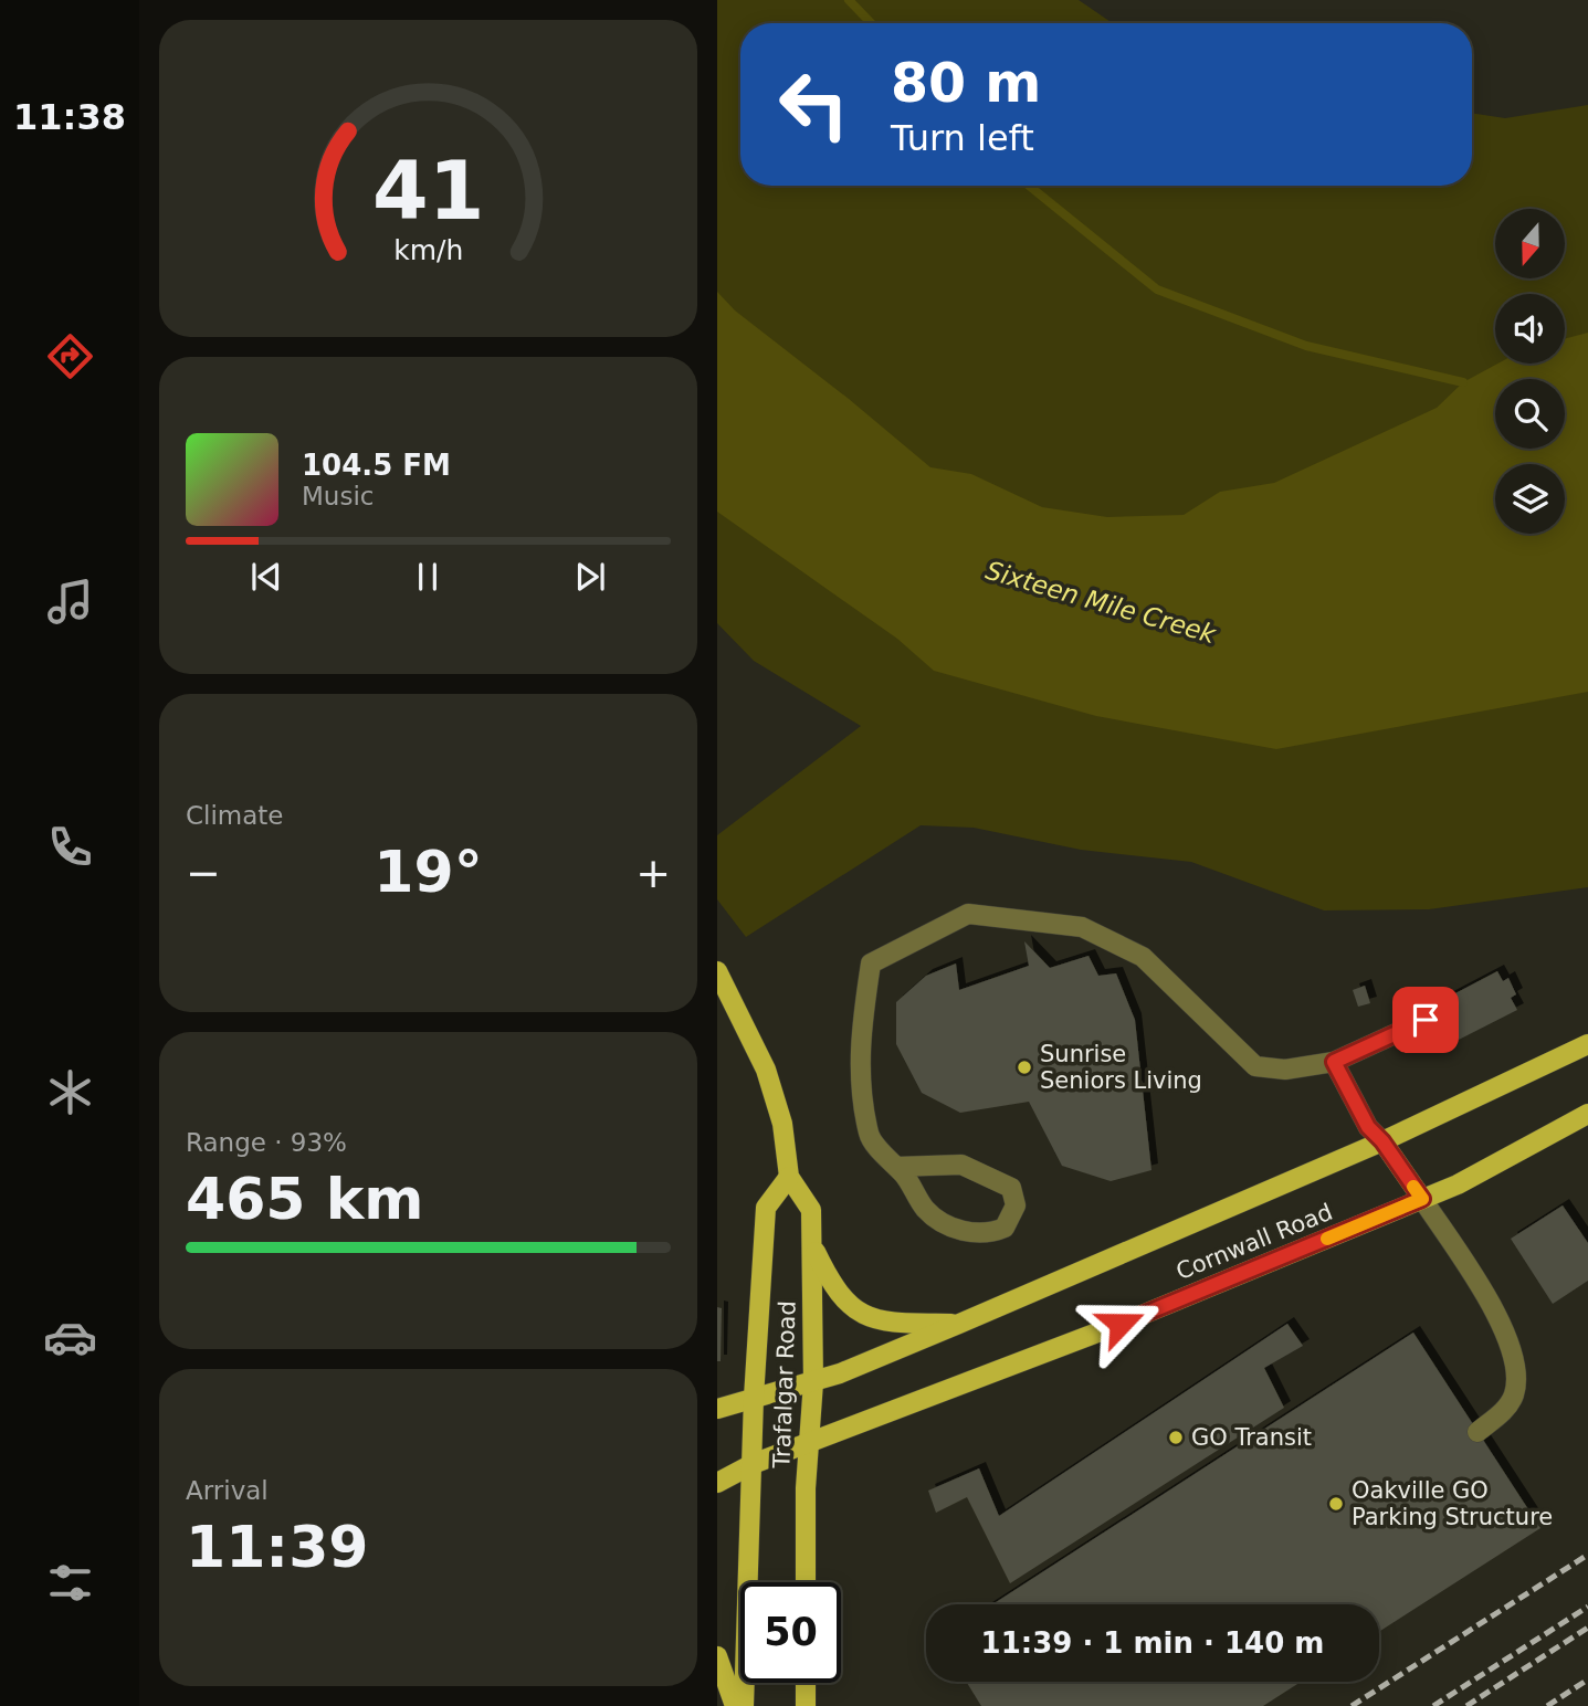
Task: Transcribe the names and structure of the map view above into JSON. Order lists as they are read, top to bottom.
{
  "streets": {
    "main road": ["Cornwall Road", "Trafalgar Road"]
  },
  "crossings": [
    ["Cornwall Road", "Trafalgar Road"]
  ],
  "water": ["Sixteen Mile Creek"],
  "places": ["Sunrise Seniors Living", "GO Transit", "Oakville GO Parking Structure"],
  "north": "bottom",
  "page": {
    "tabs": "11:38",
    "turn": ["80 m", "Turn left"],
    "song": ["104.5 FM", "Music"],
    "tile": [
      "Climate",
      ["Range · 93%", "465 km"],
      ["Arrival", "11:39"]
    ],
    "heat": ["−", "19°", "+"],
    "limit": "50",
    "trip": "11:39 · 1 min · 140 m",
    "gauge": ["41", "km/h"]
  }
}
